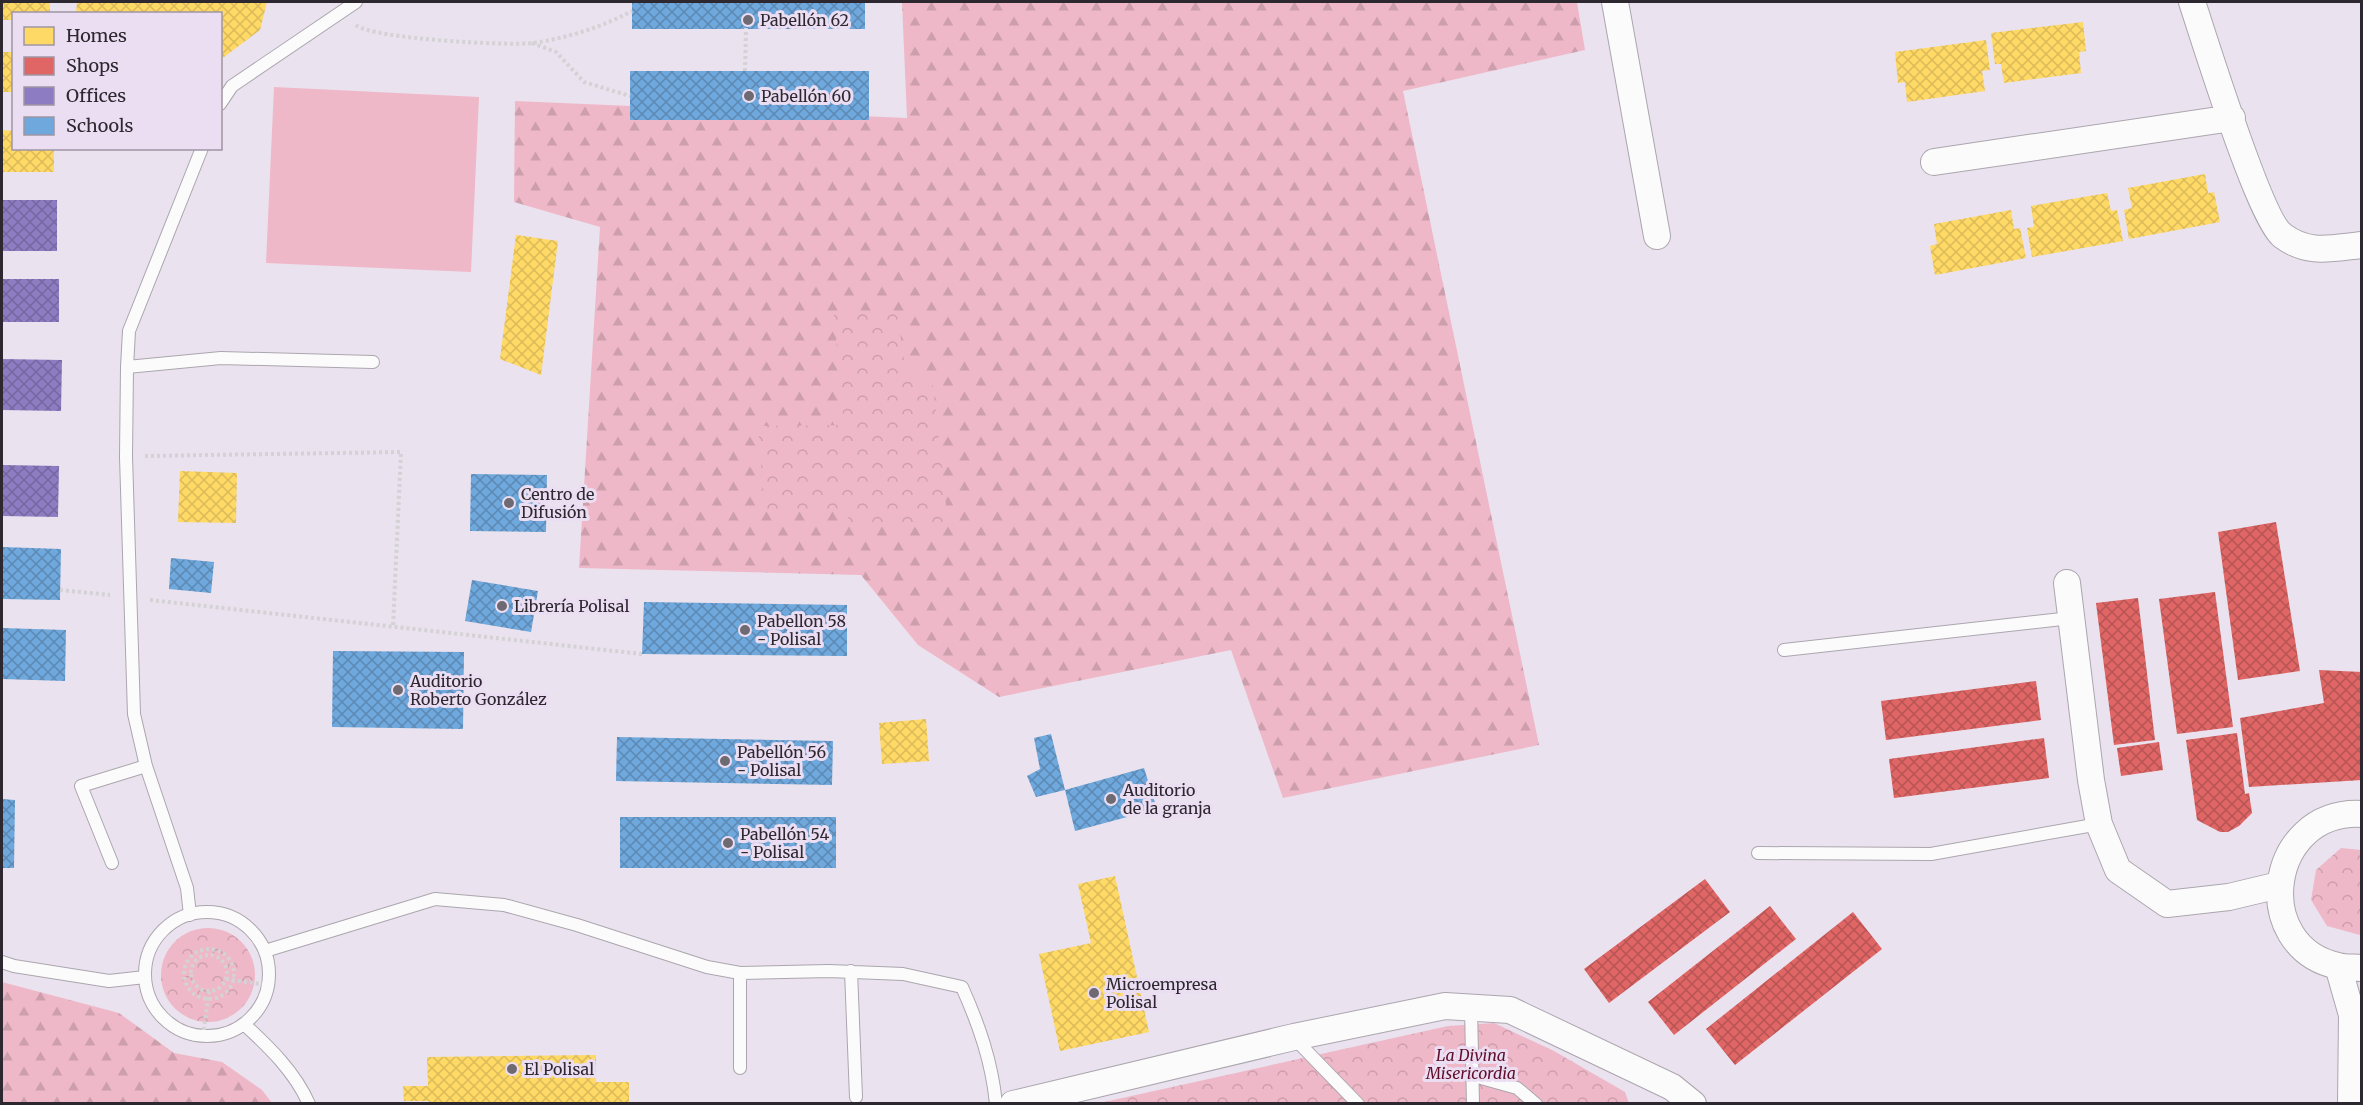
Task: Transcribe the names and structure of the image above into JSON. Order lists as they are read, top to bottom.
{
  "parks": ["La Divina Misericordia"],
  "places": [
    "Pabellón 62",
    "Pabellón 60",
    "Centro de Difusión",
    "Librería Polisal",
    "Pabellon 58 - Polisal",
    "Auditorio Roberto González",
    "Pabellón 56 - Polisal",
    "Auditorio de la granja",
    "Pabellón 54 - Polisal",
    "Microempresa Polisal",
    "El Polisal"
  ],
  "legend": [
    "Homes",
    "Shops",
    "Offices",
    "Schools"
  ]
}
